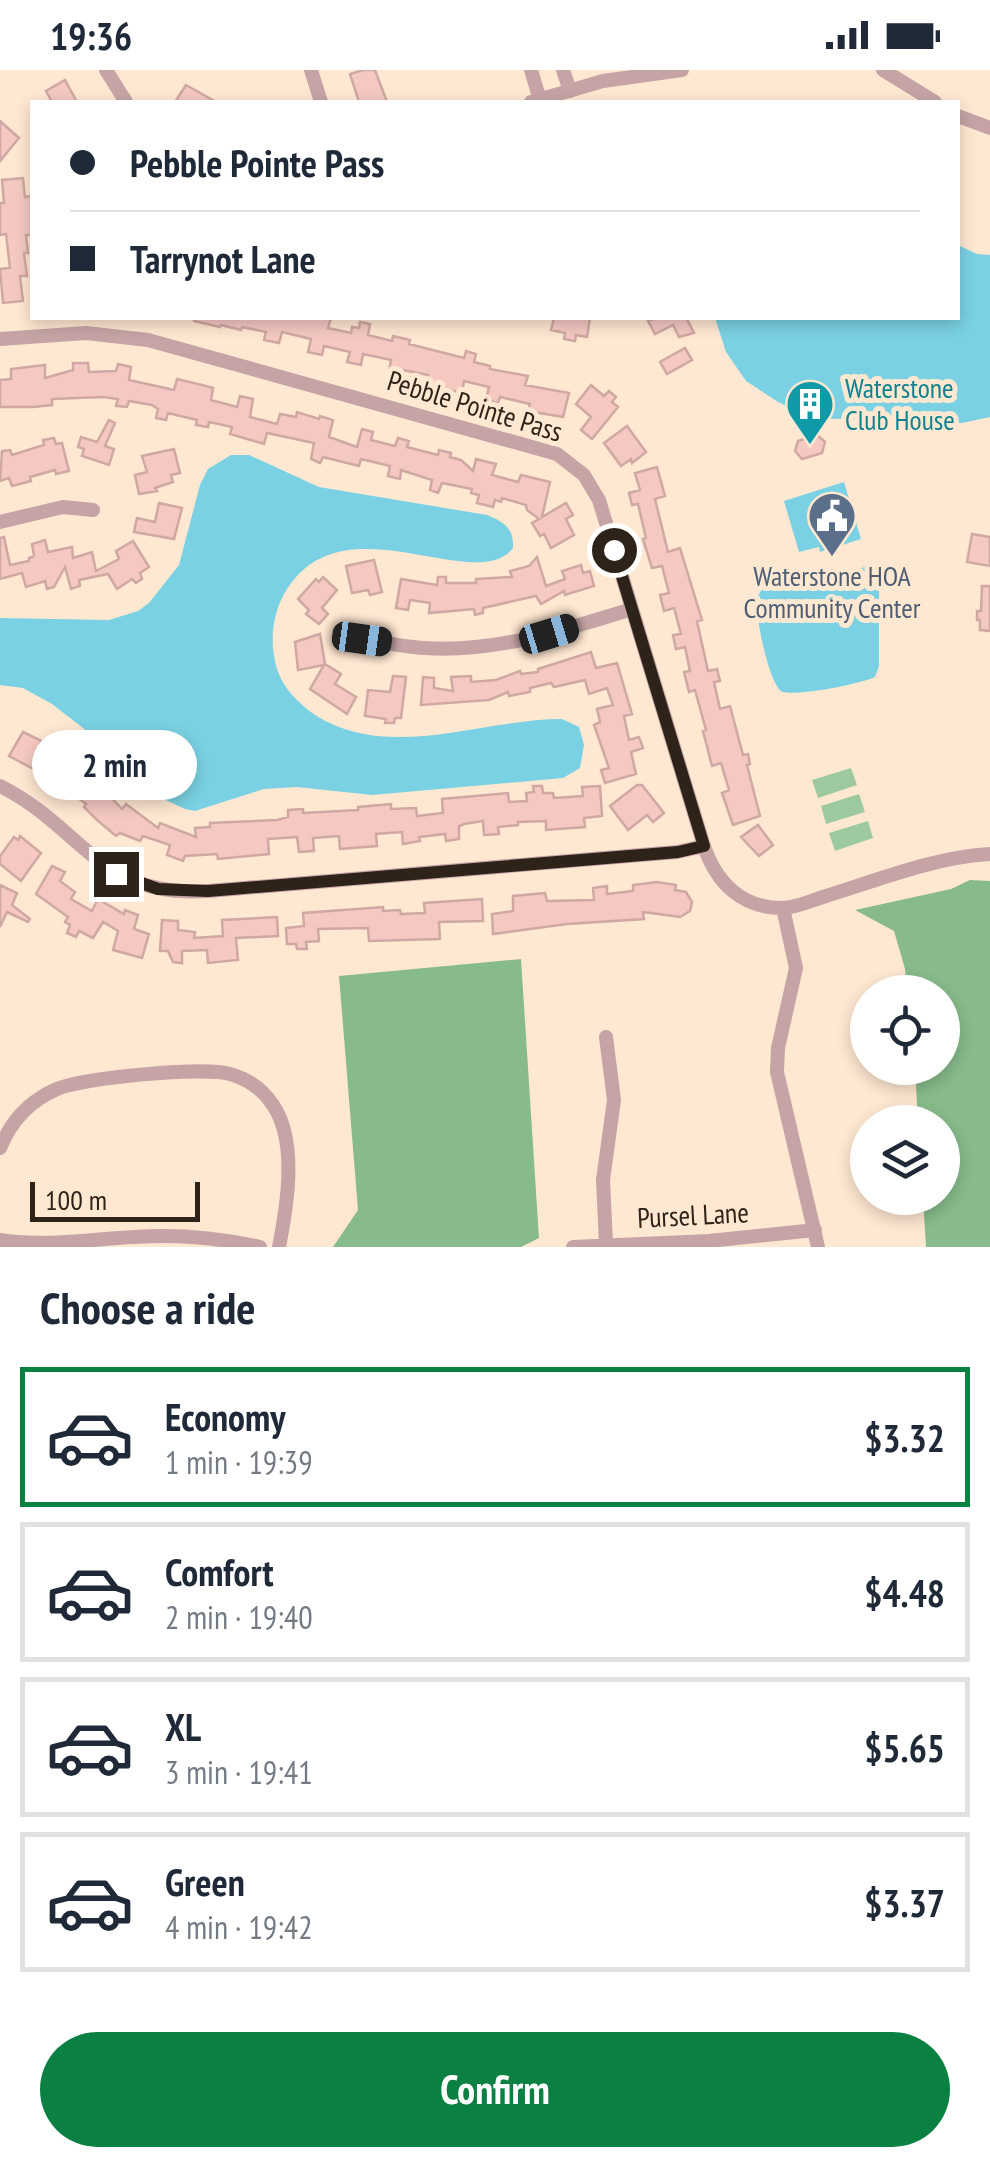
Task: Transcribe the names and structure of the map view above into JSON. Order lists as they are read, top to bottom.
{
  "streets": {
    "street": ["Pebble Pointe Pass", "Pursel Lane"]
  },
  "places": {
    "building": ["Waterstone Club House"],
    "public building": ["Waterstone HOA Community Center"]
  },
  "scale_bar": "100 m",
  "page": {
    "status": "19:36",
    "banner": ["Pebble Pointe Pass", "Tarrynot Lane"],
    "bubble": "2 min",
    "scale": "100 m",
    "heading": "Choose a ride",
    "list": [
      {
        "name": "Economy",
        "note": "1 min · 19:39",
        "value": "$3.32"
      },
      {
        "name": "Comfort",
        "note": "2 min · 19:40",
        "value": "$4.48"
      },
      {
        "name": "XL",
        "note": "3 min · 19:41",
        "value": "$5.65"
      },
      {
        "name": "Green",
        "note": "4 min · 19:42",
        "value": "$3.37"
      }
    ],
    "buttons": "Confirm"
  }
}
